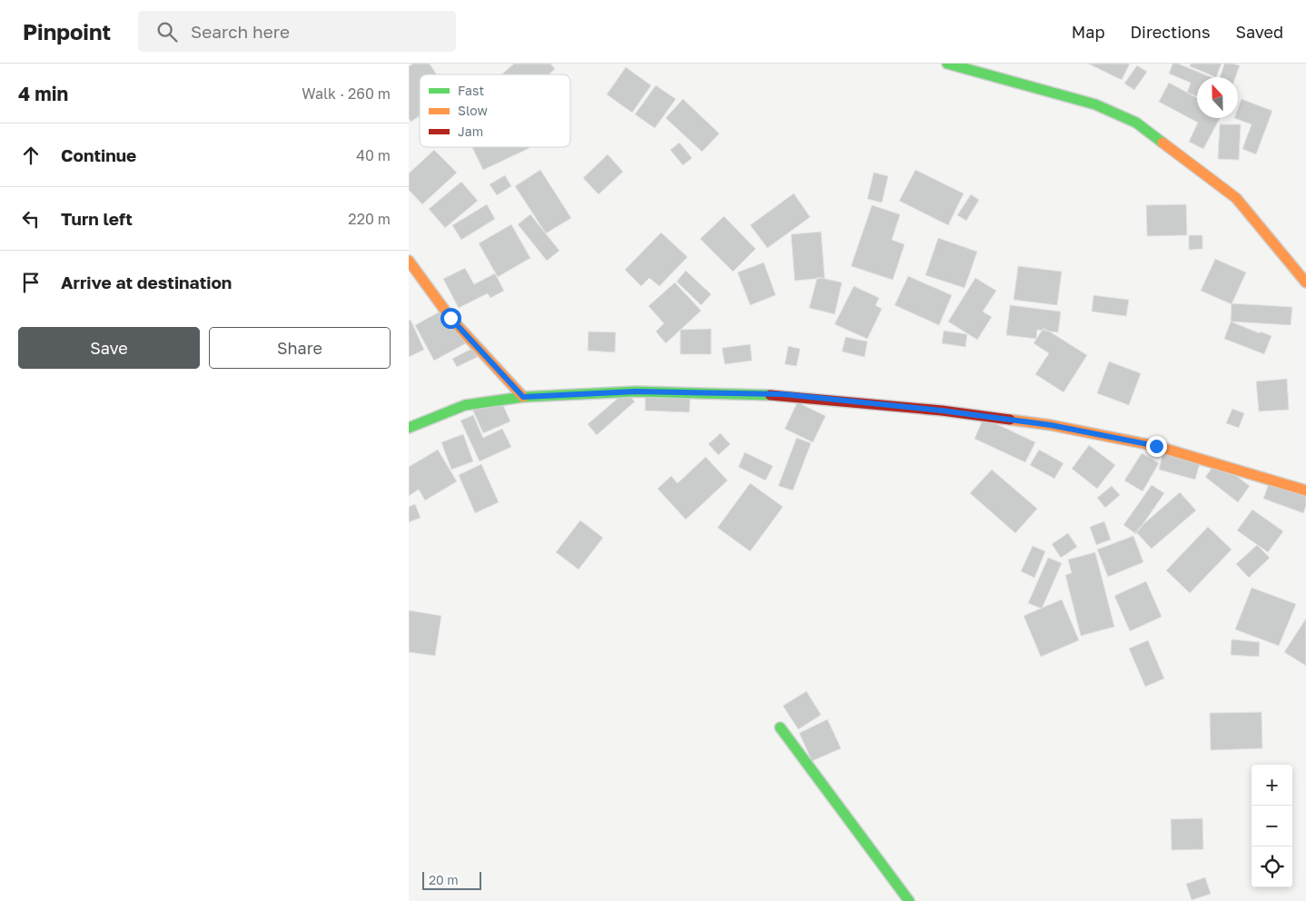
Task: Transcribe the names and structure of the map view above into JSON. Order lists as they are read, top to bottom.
{
  "legend": ["Fast", "Slow", "Jam"],
  "scale_bar": "20 m",
  "north": "top",
  "page": {
    "header": "Pinpoint",
    "search": "Search here",
    "nav": ["Map", "Directions", "Saved"],
    "heading": ["4 min", "Walk · 260 m"],
    "list": [
      ["Continue", "40 m"],
      ["Turn left", "220 m"],
      "Arrive at destination"
    ],
    "buttons": ["Save", "Share"],
    "map_buttons": ["+", "−"],
    "scale": "20 m"
  }
}
